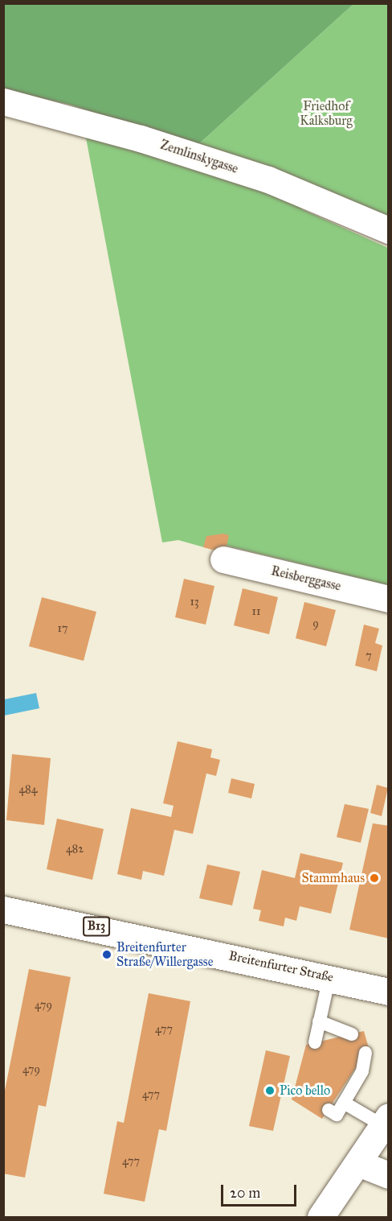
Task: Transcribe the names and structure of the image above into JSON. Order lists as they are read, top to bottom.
{
  "streets": {
    "street": [
      "Zemlinskygasse",
      "Reisberggasse",
      "B13",
      "Breitenfurter Straße"
    ]
  },
  "parks": ["Friedhof Kalksburg"],
  "places": ["Stammhaus", "Breitenfurter Straße/Willergasse", "Pico bello"],
  "house_numbers": [
    "13",
    "11",
    "9",
    "17",
    "7",
    "484",
    "482",
    "479",
    "477",
    "479",
    "477",
    "477"
  ],
  "scale_bar": "20 m"
}
